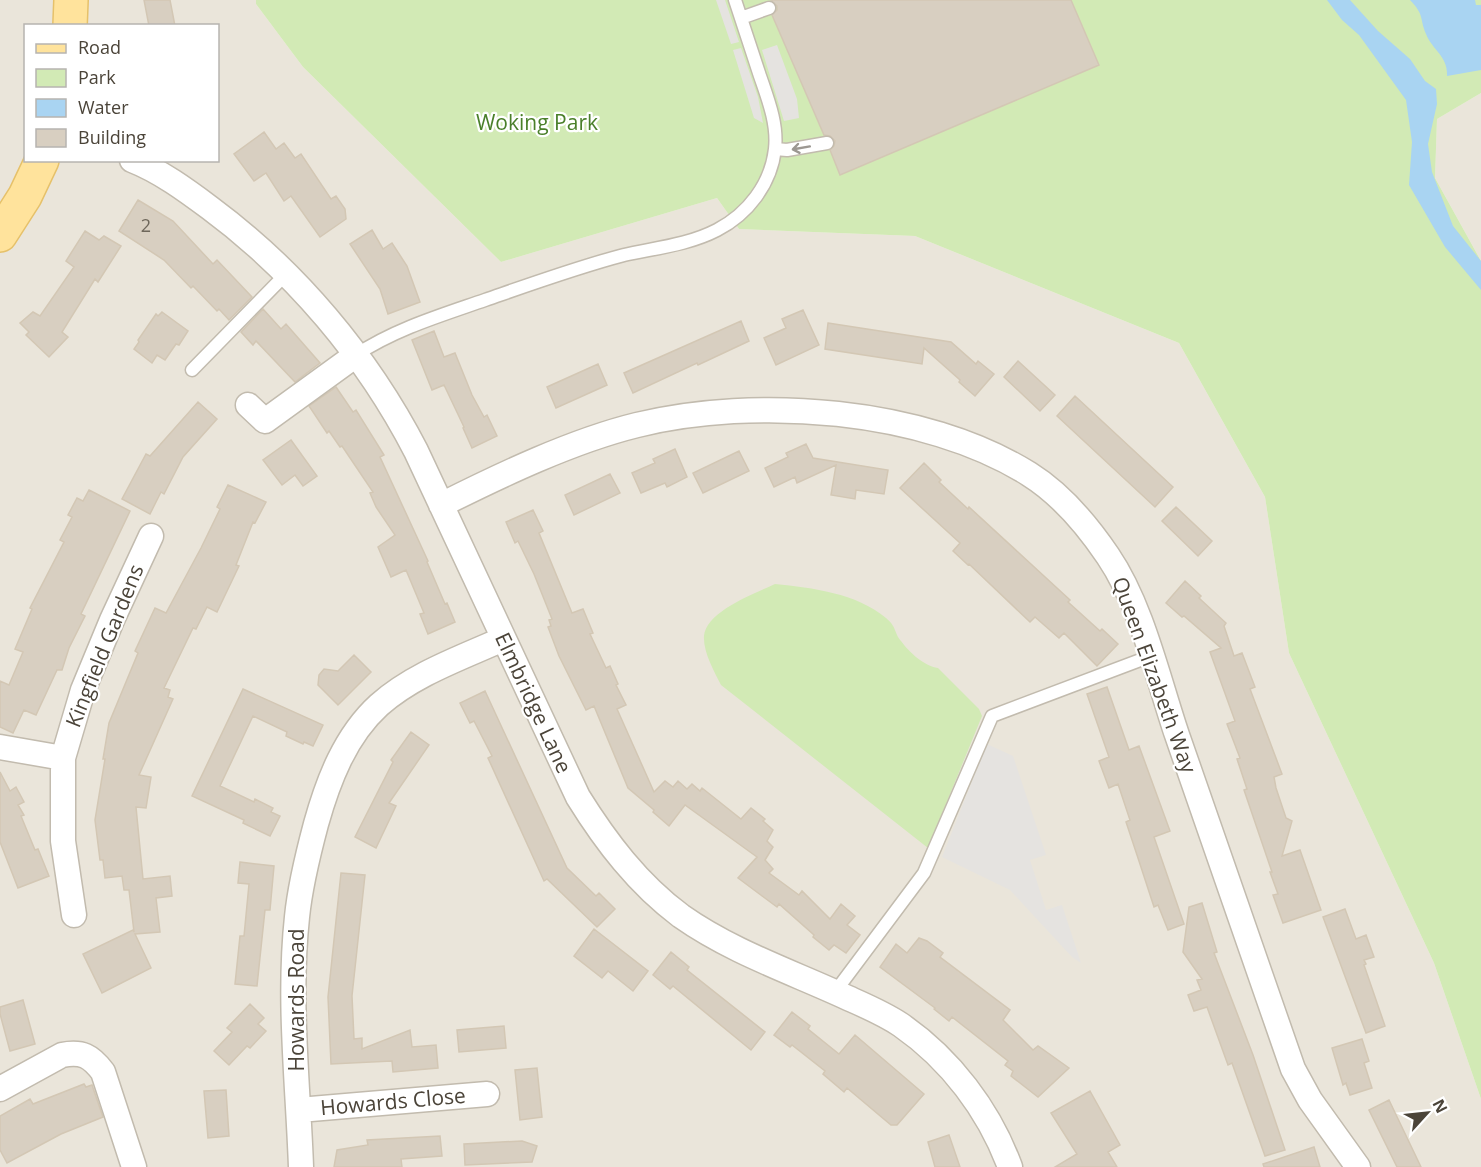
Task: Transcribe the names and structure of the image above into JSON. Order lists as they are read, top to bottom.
{
  "streets": {
    "street": [
      "Kingfield Gardens",
      "Queen Elizabeth Way",
      "Elmbridge Lane",
      "Howards Road",
      "Howards Close"
    ]
  },
  "crossings": [
    ["Queen Elizabeth Way", "Elmbridge Lane"],
    ["Elmbridge Lane", "Howards Road"],
    ["Howards Road", "Howards Close"]
  ],
  "parks": ["Woking Park"],
  "house_numbers": ["2"],
  "legend": [
    "Road",
    "Park",
    "Water",
    "Building"
  ],
  "north": "top right"
}
